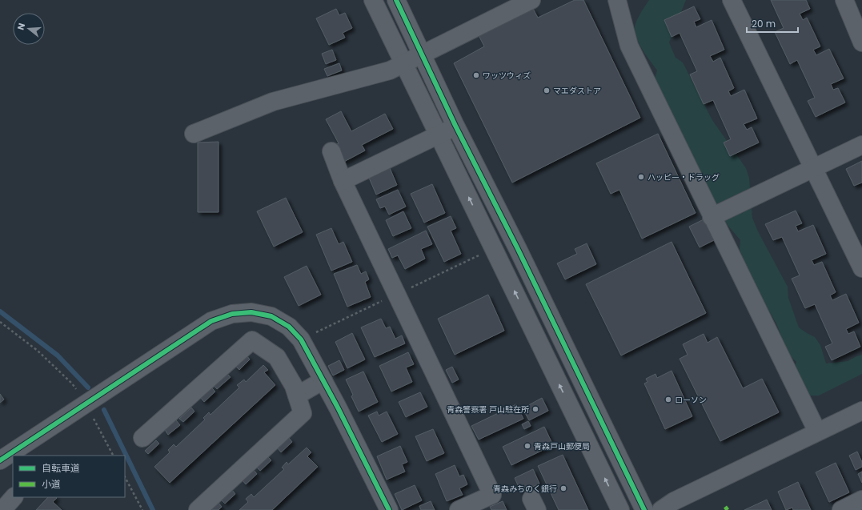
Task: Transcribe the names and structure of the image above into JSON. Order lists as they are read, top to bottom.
{
  "places": [
    "ワッツウィズ",
    "マエダストア",
    "ハッピー・ドラッグ",
    "ローソン",
    "青森警察署 戸山駐在所",
    "青森戸山郵便局",
    "青森みちのく銀行"
  ],
  "legend": ["自転車道", "小道"],
  "scale_bar": "20 m",
  "north": "left"
}
